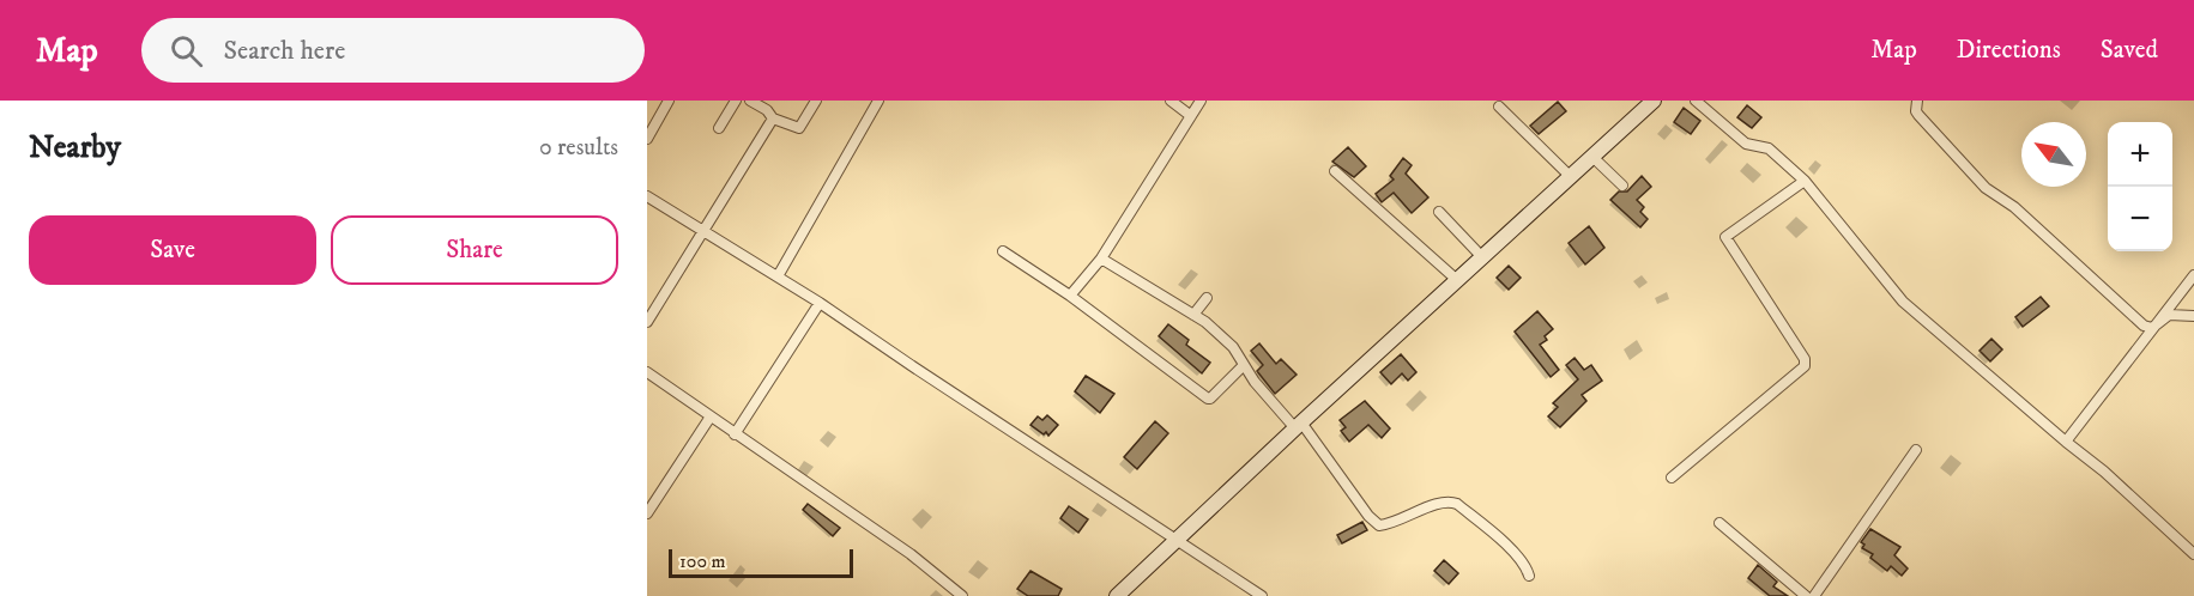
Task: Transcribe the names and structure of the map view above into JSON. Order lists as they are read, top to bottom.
{
  "scale_bar": "100 m",
  "north": "top left",
  "page": {
    "header": "Map",
    "search": "Search here",
    "nav": ["Map", "Directions", "Saved"],
    "heading": ["Nearby", "0 results"],
    "map_buttons": ["+", "−"],
    "buttons": ["Save", "Share"],
    "scale": "100 m"
  }
}
